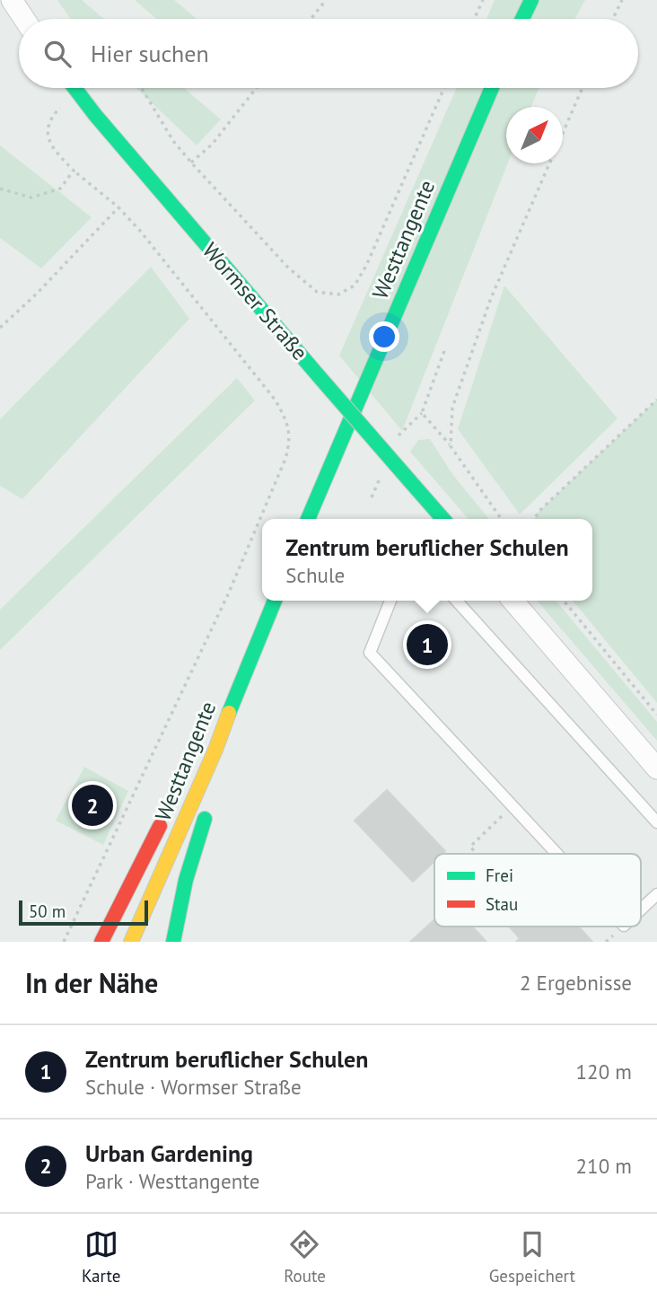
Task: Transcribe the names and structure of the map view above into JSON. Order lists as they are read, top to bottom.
{
  "streets": {
    "main road": ["Westtangente", "Wormser Straße"]
  },
  "legend": ["Frei", "Stau"],
  "scale_bar": "50 m",
  "north": "top right",
  "page": {
    "search": "Hier suchen",
    "popup": ["Zentrum beruflicher Schulen", "Schule"],
    "pins": ["1", "2"],
    "scale": "50 m",
    "heading": ["In der Nähe", "2 Ergebnisse"],
    "list": [
      {
        "mark": "1",
        "name": "Zentrum beruflicher Schulen",
        "note": "Schule · Wormser Straße",
        "value": "120 m"
      },
      {
        "mark": "2",
        "name": "Urban Gardening",
        "note": "Park · Westtangente",
        "value": "210 m"
      }
    ],
    "nav": ["Karte", "Route", "Gespeichert"]
  }
}
